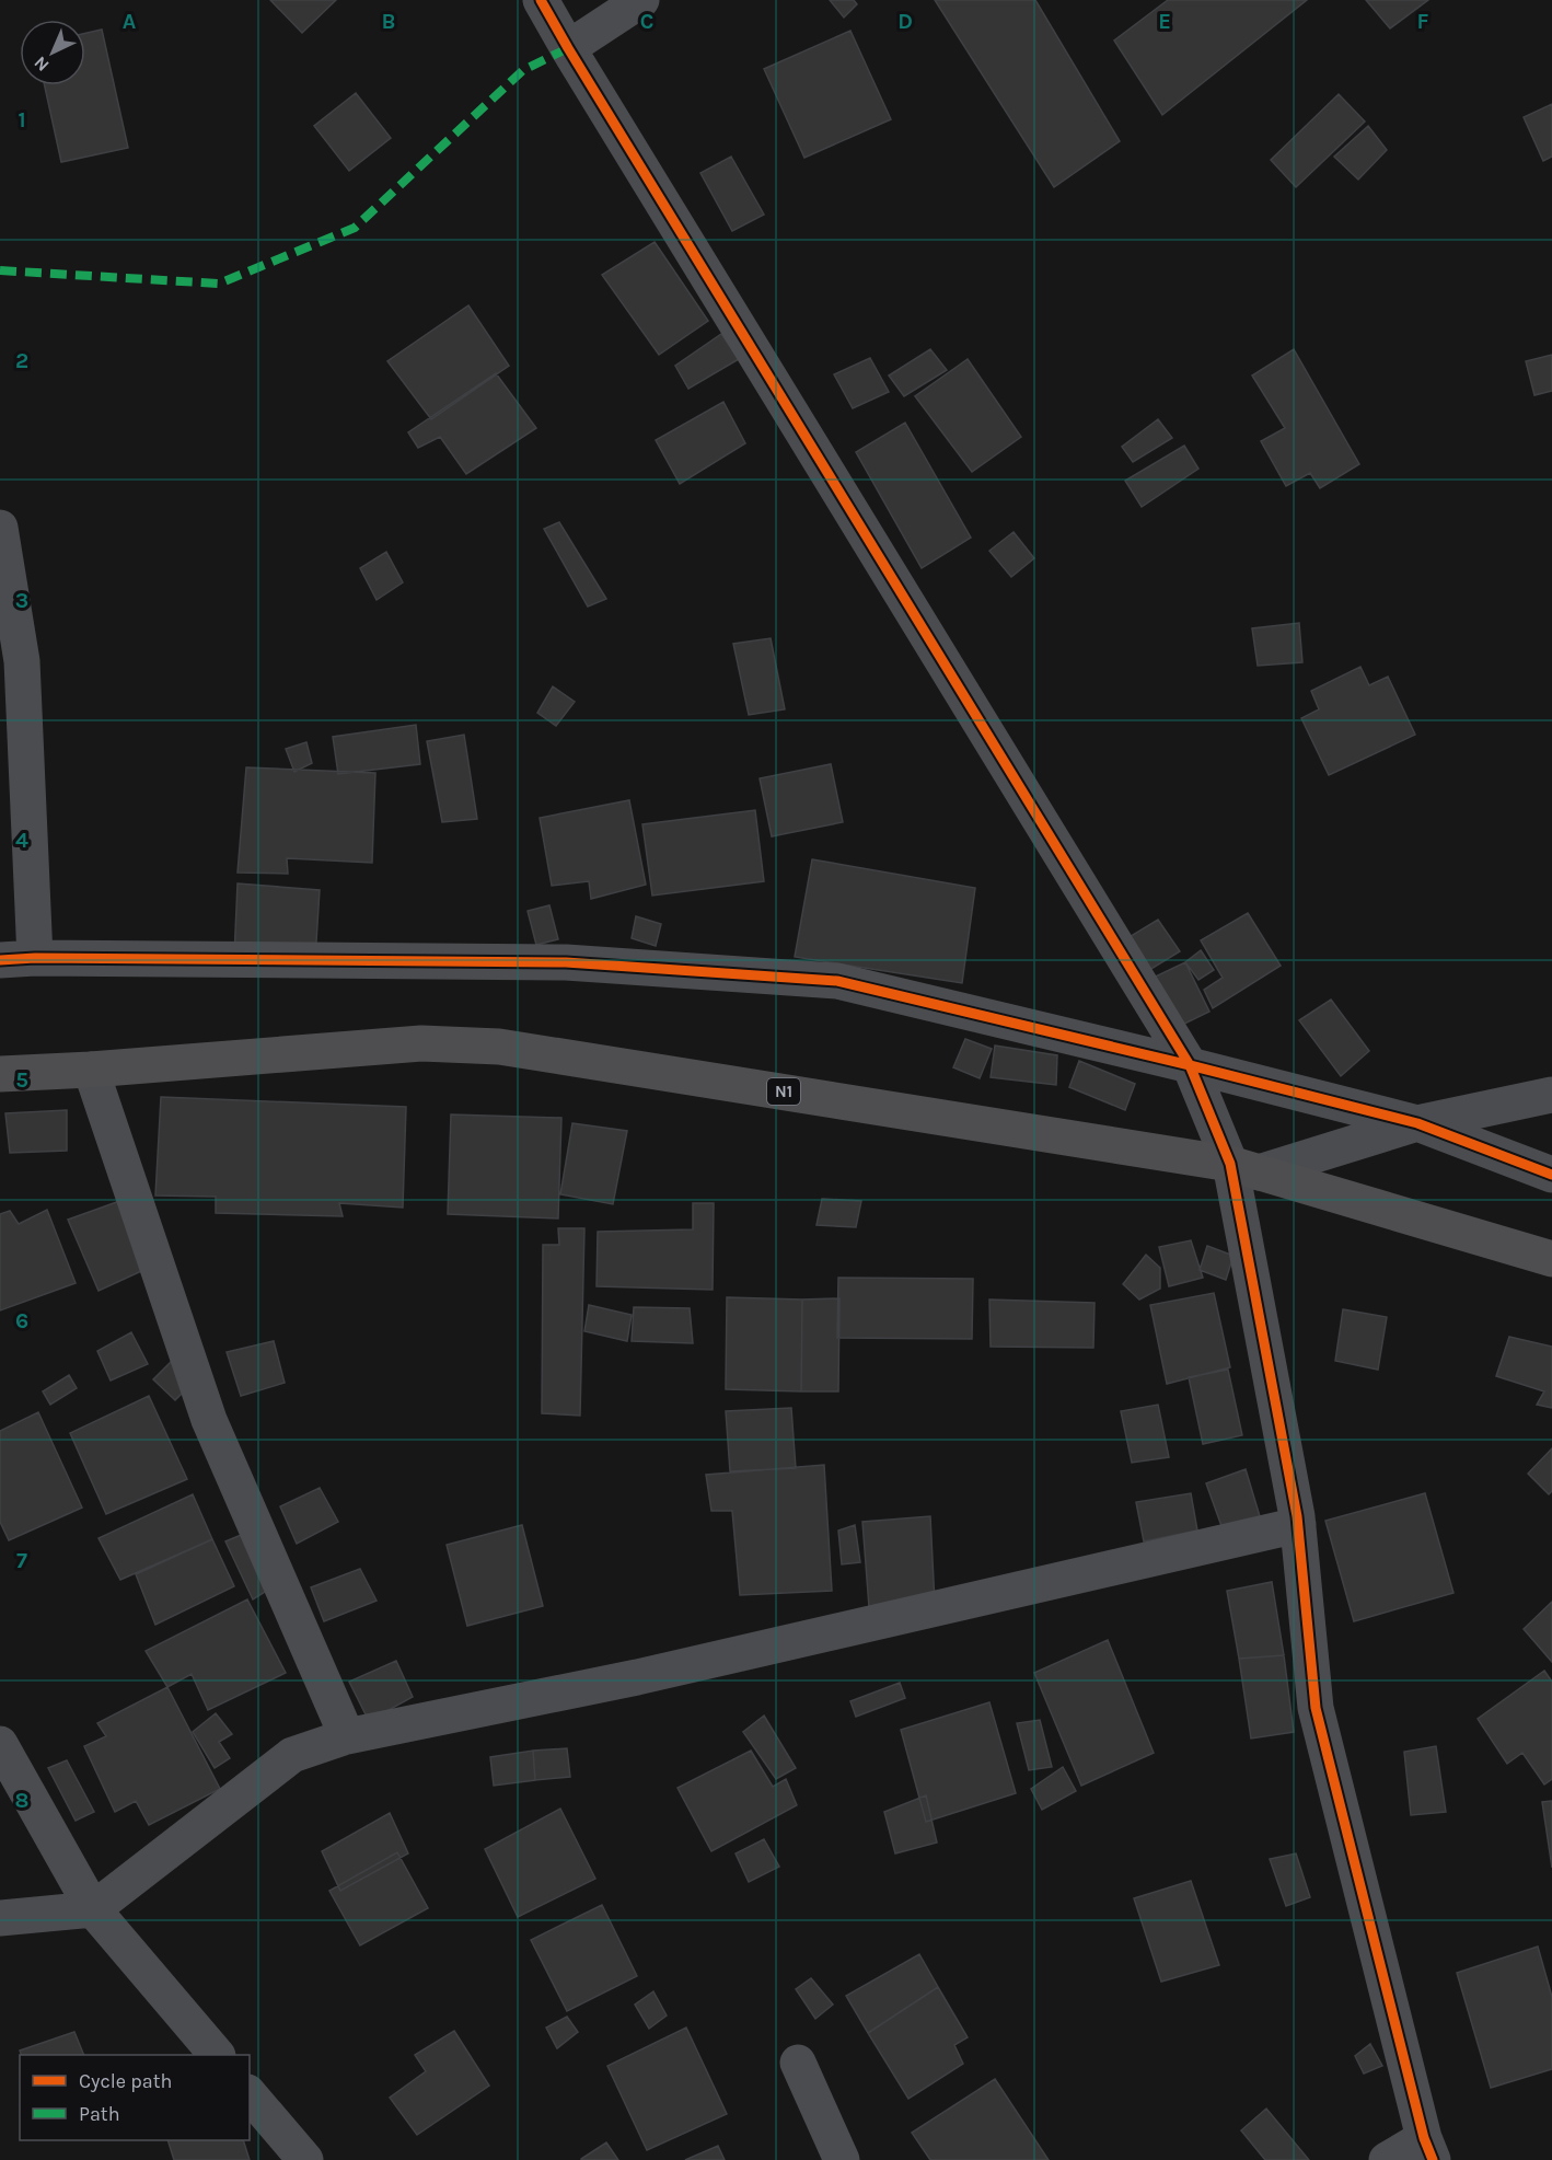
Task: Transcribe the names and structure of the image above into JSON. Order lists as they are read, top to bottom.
{
  "streets": {
    "highway": ["N1"]
  },
  "legend": ["Cycle path", "Path"],
  "north": "bottom left",
  "grid": {
    "columns": [
      "A",
      "B",
      "C",
      "D",
      "E",
      "F"
    ],
    "rows": [
      "1",
      "2",
      "3",
      "4",
      "5",
      "6",
      "7",
      "8"
    ]
  }
}
